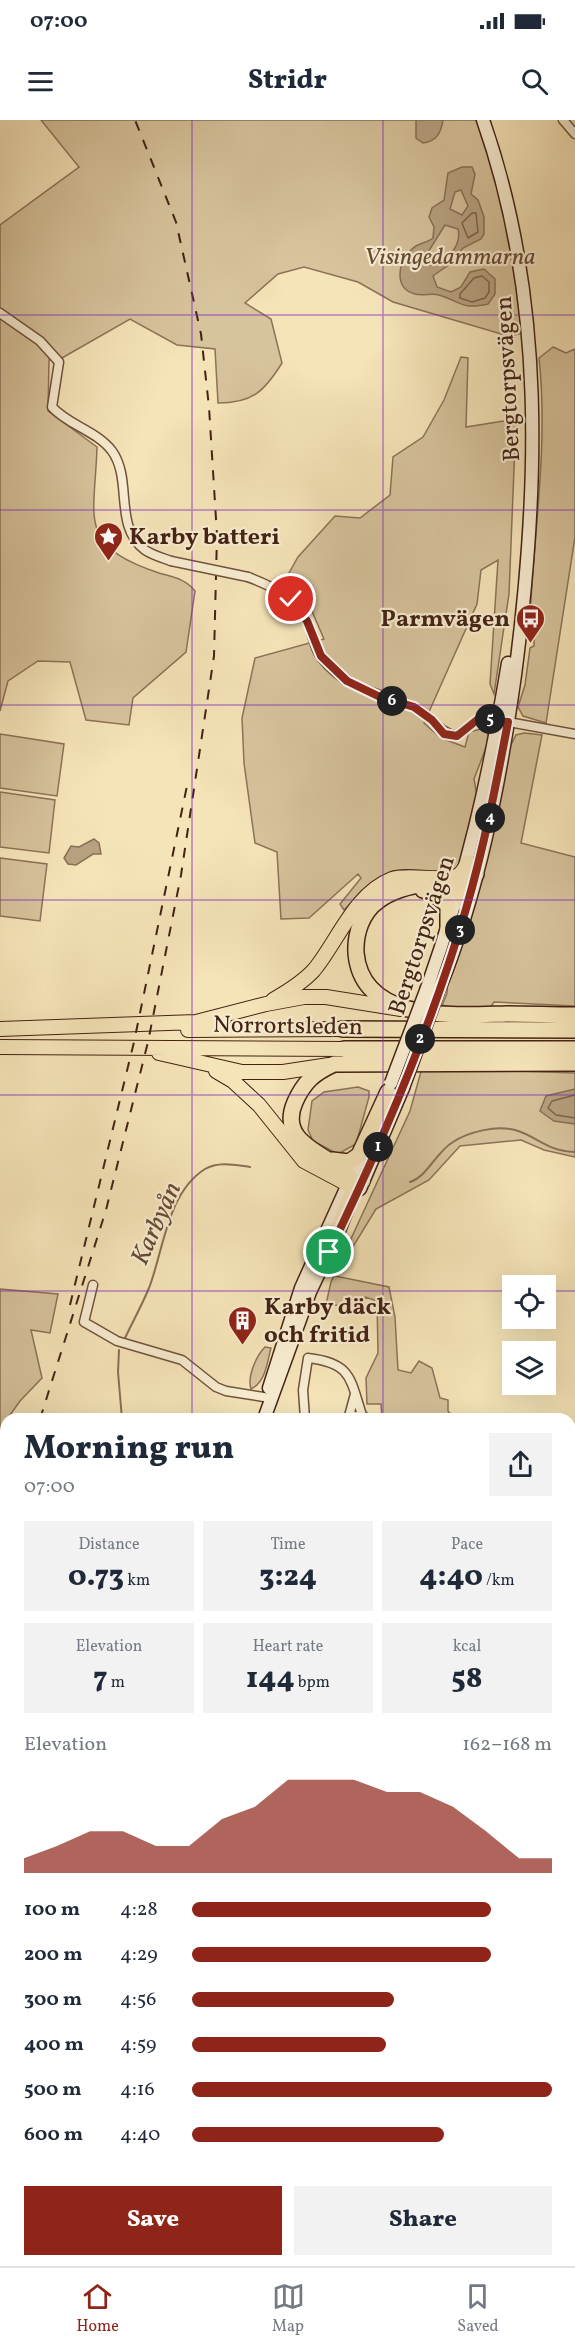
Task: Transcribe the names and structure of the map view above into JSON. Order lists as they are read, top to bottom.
{
  "streets": {
    "highway": ["Norrortsleden"],
    "main road": ["Bergtorpsvägen"]
  },
  "water": ["Karbyån"],
  "parks": ["Visingedammarna"],
  "places": {
    "place": ["Karby batteri"],
    "bus stop": ["Parmvägen"],
    "building": ["Karby däck och fritid"]
  },
  "page": {
    "status": "07:00",
    "header": "Stridr",
    "pins": [
      "6",
      "5",
      "4",
      "3",
      "2",
      "1"
    ],
    "heading": ["Morning run", "07:00"],
    "stats": [
      ["Distance", "0.73 km"],
      ["Time", "3:24"],
      ["Pace", "4:40 /km"],
      ["Elevation", "7 m"],
      ["Heart rate", "144 bpm"],
      ["kcal", "58"]
    ],
    "chart": ["Elevation", "162–168 m"],
    "list": [
      {
        "name": "100 m",
        "note": "4:28"
      },
      {
        "name": "200 m",
        "note": "4:29"
      },
      {
        "name": "300 m",
        "note": "4:56"
      },
      {
        "name": "400 m",
        "note": "4:59"
      },
      {
        "name": "500 m",
        "note": "4:16"
      },
      {
        "name": "600 m",
        "note": "4:40"
      }
    ],
    "buttons": ["Save", "Share"],
    "tabs": ["Home", "Map", "Saved"]
  }
}
